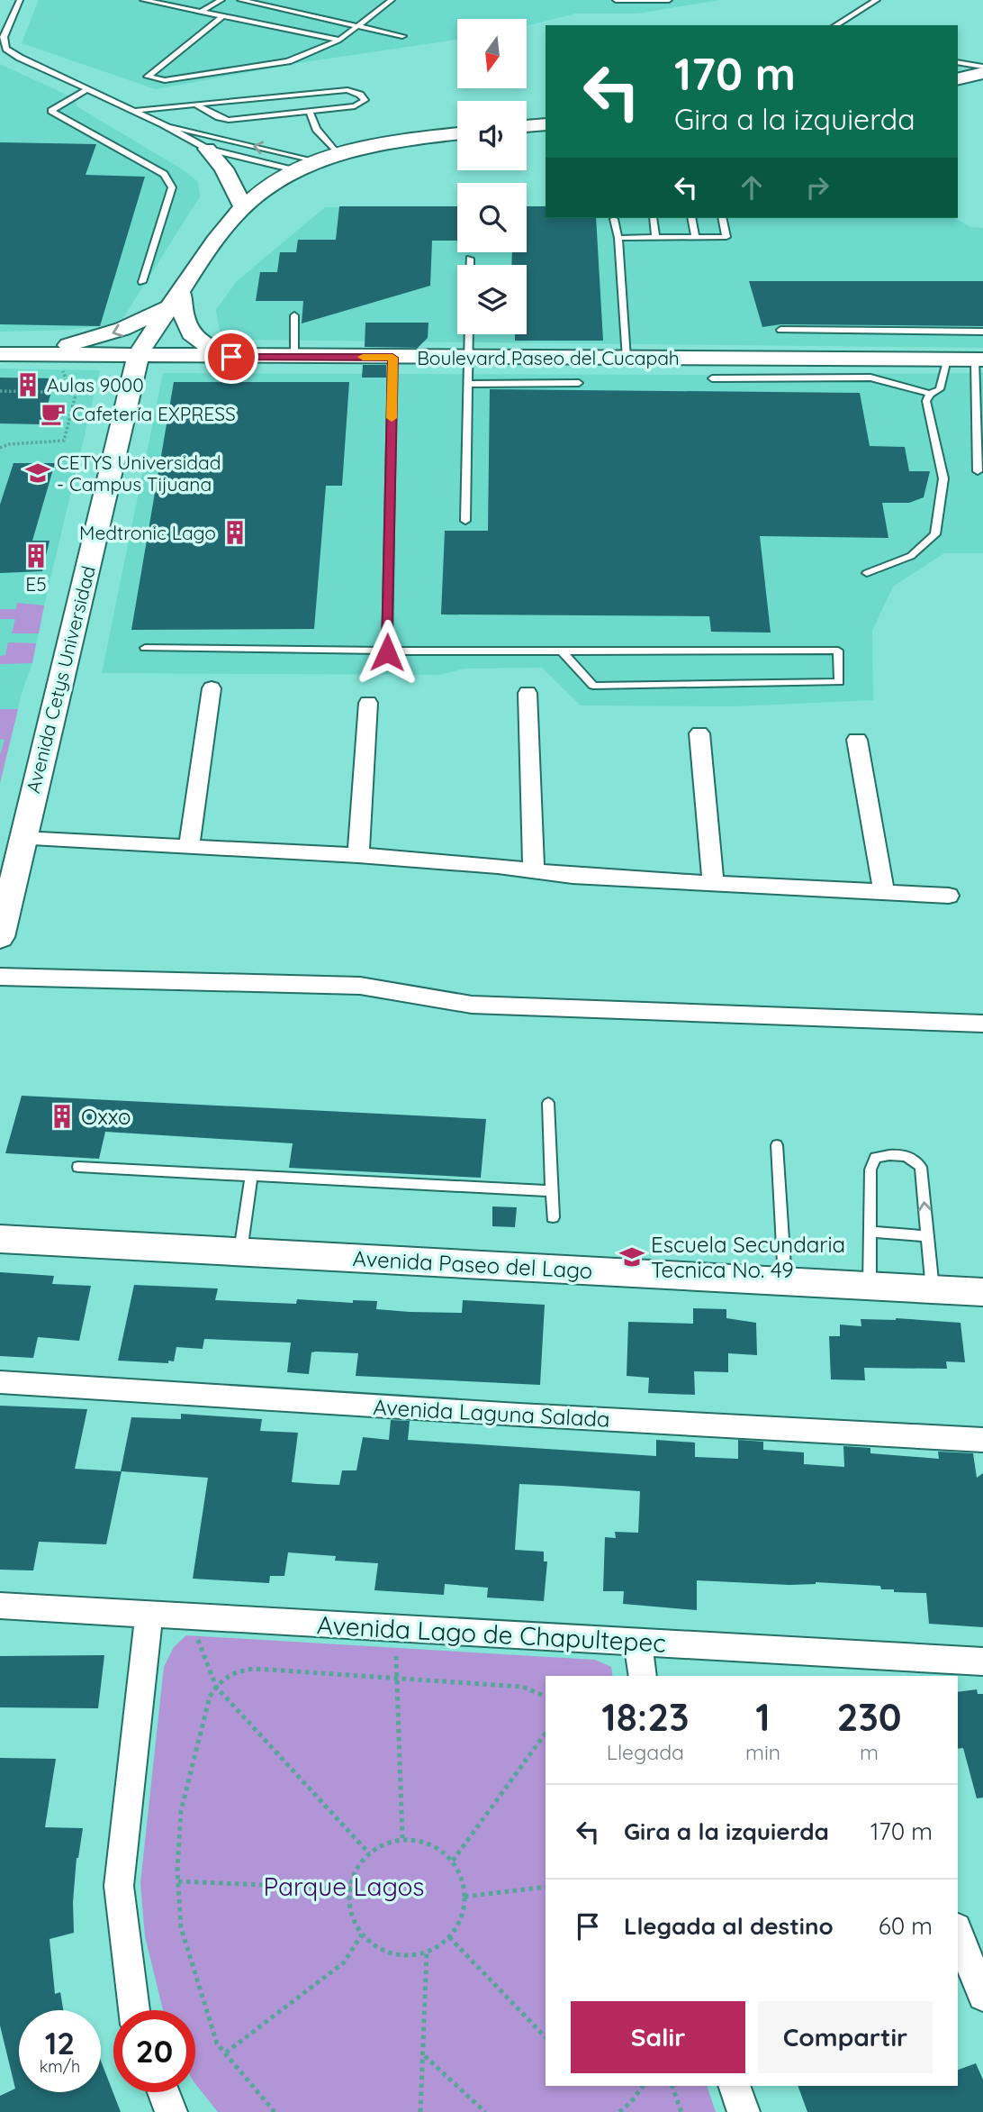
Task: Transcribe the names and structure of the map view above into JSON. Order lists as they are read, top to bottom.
{
  "streets": {
    "main road": ["Boulevard Paseo del Cucapah", "Avenida Cetys Universidad", "Avenida Paseo del Lago"],
    "street": ["Avenida Laguna Salada", "Avenida Lago de Chapultepec"]
  },
  "crossings": [
    ["Boulevard Paseo del Cucapah", "Avenida Cetys Universidad"]
  ],
  "parks": ["Parque Lagos"],
  "places": {
    "building": [
      "Aulas 9000",
      "Medtronic Lago",
      "E5",
      "Oxxo"
    ],
    "cafe": ["Cafetería EXPRESS"],
    "school or university": ["CETYS Universidad - Campus Tijuana", "Escuela Secundaria Tecnica No. 49"]
  },
  "north": "bottom",
  "page": {
    "turn": ["170 m", "Gira a la izquierda"],
    "eta": [
      "18:23",
      "Llegada",
      "1",
      "min",
      "230",
      "m"
    ],
    "list": [
      {
        "name": "Gira a la izquierda",
        "value": "170 m"
      },
      {
        "name": "Llegada al destino",
        "value": "60 m"
      }
    ],
    "buttons": ["Salir", "Compartir"],
    "speed": "12 km/h",
    "limit": "20"
  }
}
